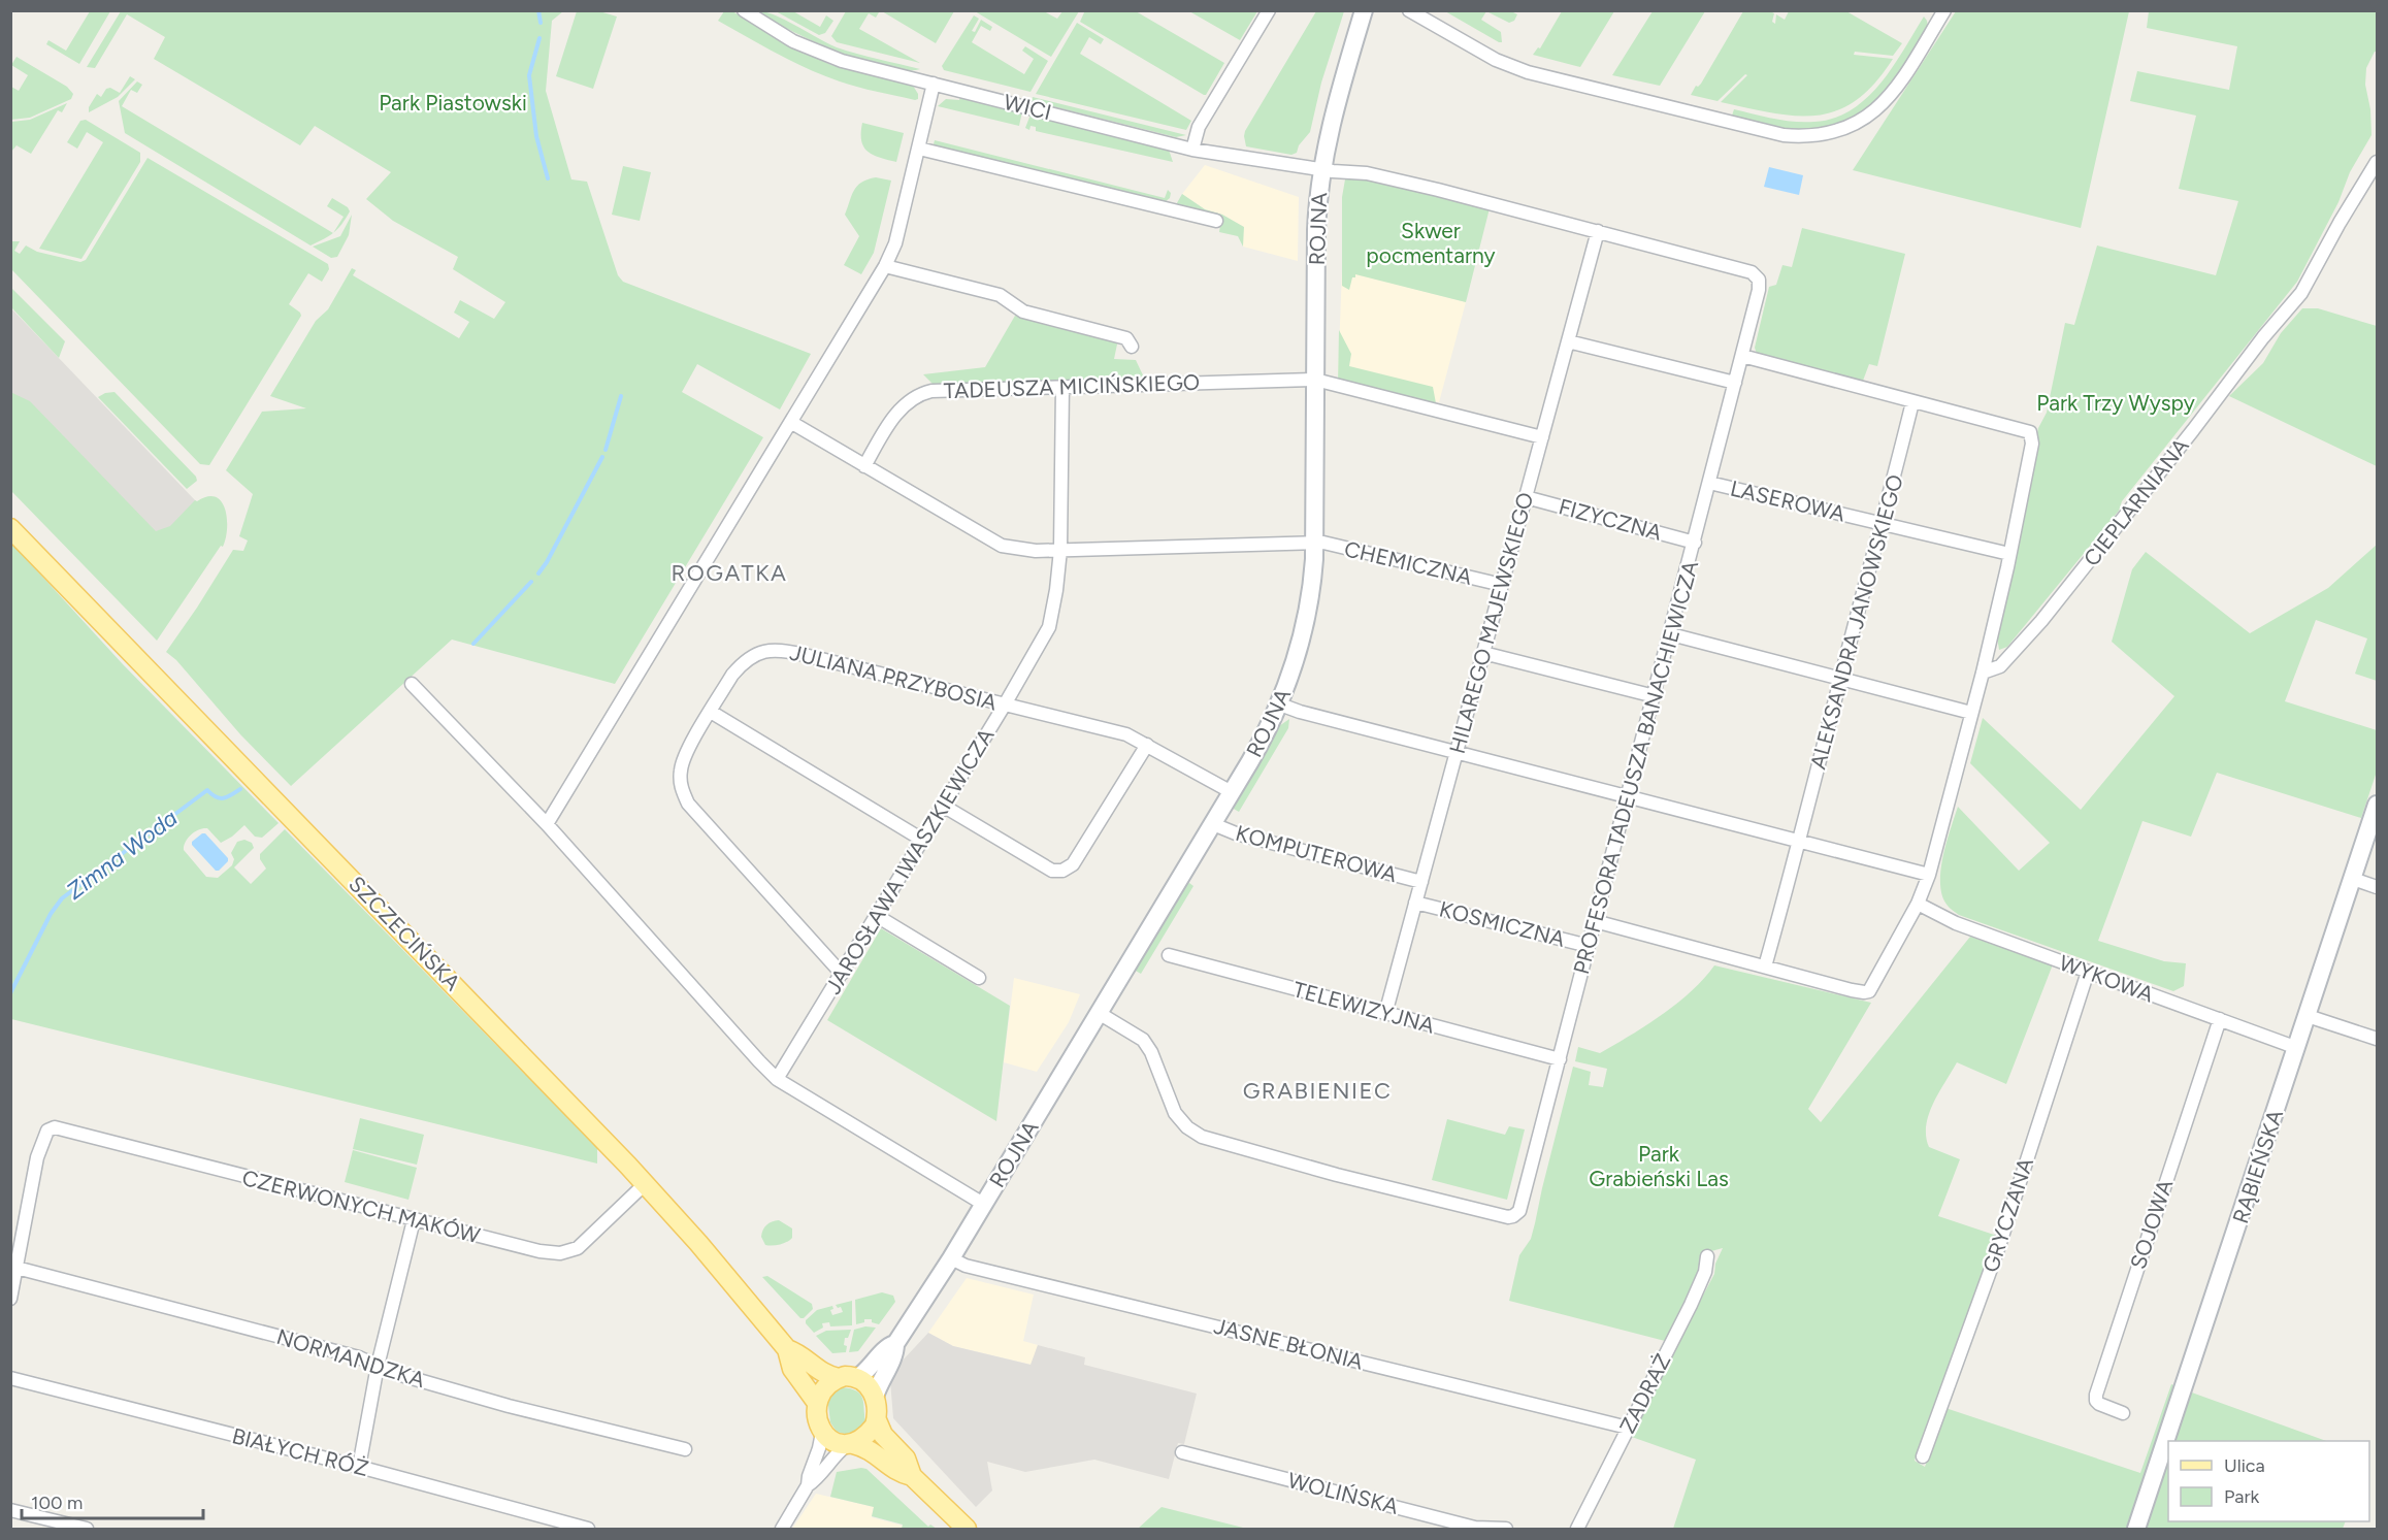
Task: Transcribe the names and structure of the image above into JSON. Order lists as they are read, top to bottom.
{
  "streets": {
    "main road": ["SZCZECIŃSKA"],
    "street": [
      "WICI",
      "ROJNA",
      "TADEUSZA MICIŃSKIEGO",
      "LASEROWA",
      "CIEPLARNIANA",
      "FIZYCZNA",
      "CHEMICZNA",
      "ALEKSANDRA JANOWSKIEGO",
      "HILAREGO MAJEWSKIEGO",
      "JULIANA PRZYBOSIA",
      "PROFESORA TADEUSZA BANACHIEWICZA",
      "KOMPUTEROWA",
      "JAROSŁAWA IWASZKIEWICZA",
      "KOSMICZNA",
      "WYKOWA",
      "TELEWIZYJNA",
      "RĄBIEŃSKA",
      "CZERWONYCH MAKÓW",
      "GRYCZANA",
      "SOJOWA",
      "JASNE BŁONIA",
      "NORMANDZKA",
      "ZADRAŻ",
      "BIAŁYCH RÓŻ",
      "WOLIŃSKA"
    ]
  },
  "crossings": [
    ["WICI", "ROJNA"],
    ["WICI", "PROFESORA TADEUSZA BANACHIEWICZA"],
    ["ROJNA", "TADEUSZA MICIŃSKIEGO"],
    ["ROJNA", "CHEMICZNA"],
    ["ROJNA", "JULIANA PRZYBOSIA"],
    ["ROJNA", "PROFESORA TADEUSZA BANACHIEWICZA"],
    ["ROJNA", "KOMPUTEROWA"],
    ["ROJNA", "SZCZECIŃSKA"],
    ["ROJNA", "JASNE BŁONIA"],
    ["TADEUSZA MICIŃSKIEGO", "CHEMICZNA"],
    ["TADEUSZA MICIŃSKIEGO", "HILAREGO MAJEWSKIEGO"],
    ["TADEUSZA MICIŃSKIEGO", "JAROSŁAWA IWASZKIEWICZA"],
    ["LASEROWA", "ALEKSANDRA JANOWSKIEGO"],
    ["LASEROWA", "PROFESORA TADEUSZA BANACHIEWICZA"],
    ["FIZYCZNA", "HILAREGO MAJEWSKIEGO"],
    ["FIZYCZNA", "PROFESORA TADEUSZA BANACHIEWICZA"],
    ["CHEMICZNA", "HILAREGO MAJEWSKIEGO"],
    ["CHEMICZNA", "JAROSŁAWA IWASZKIEWICZA"],
    ["HILAREGO MAJEWSKIEGO", "PROFESORA TADEUSZA BANACHIEWICZA"],
    ["HILAREGO MAJEWSKIEGO", "KOMPUTEROWA"],
    ["HILAREGO MAJEWSKIEGO", "KOSMICZNA"],
    ["HILAREGO MAJEWSKIEGO", "TELEWIZYJNA"],
    ["JULIANA PRZYBOSIA", "JAROSŁAWA IWASZKIEWICZA"],
    ["PROFESORA TADEUSZA BANACHIEWICZA", "KOSMICZNA"],
    ["PROFESORA TADEUSZA BANACHIEWICZA", "TELEWIZYJNA"],
    ["SZCZECIŃSKA", "CZERWONYCH MAKÓW"],
    ["WYKOWA", "RĄBIEŃSKA"],
    ["WYKOWA", "GRYCZANA"],
    ["WYKOWA", "SOJOWA"],
    ["CZERWONYCH MAKÓW", "NORMANDZKA"],
    ["JASNE BŁONIA", "ZADRAŻ"]
  ],
  "districts": ["ROGATKA", "GRABIENIEC"],
  "water": ["Zimna Woda"],
  "parks": [
    "Park Piastowski",
    "Skwer pocmentarny",
    "Park Trzy Wyspy",
    "Park Grabieński Las"
  ],
  "legend": ["Ulica", "Park"],
  "scale_bar": "100 m"
}
